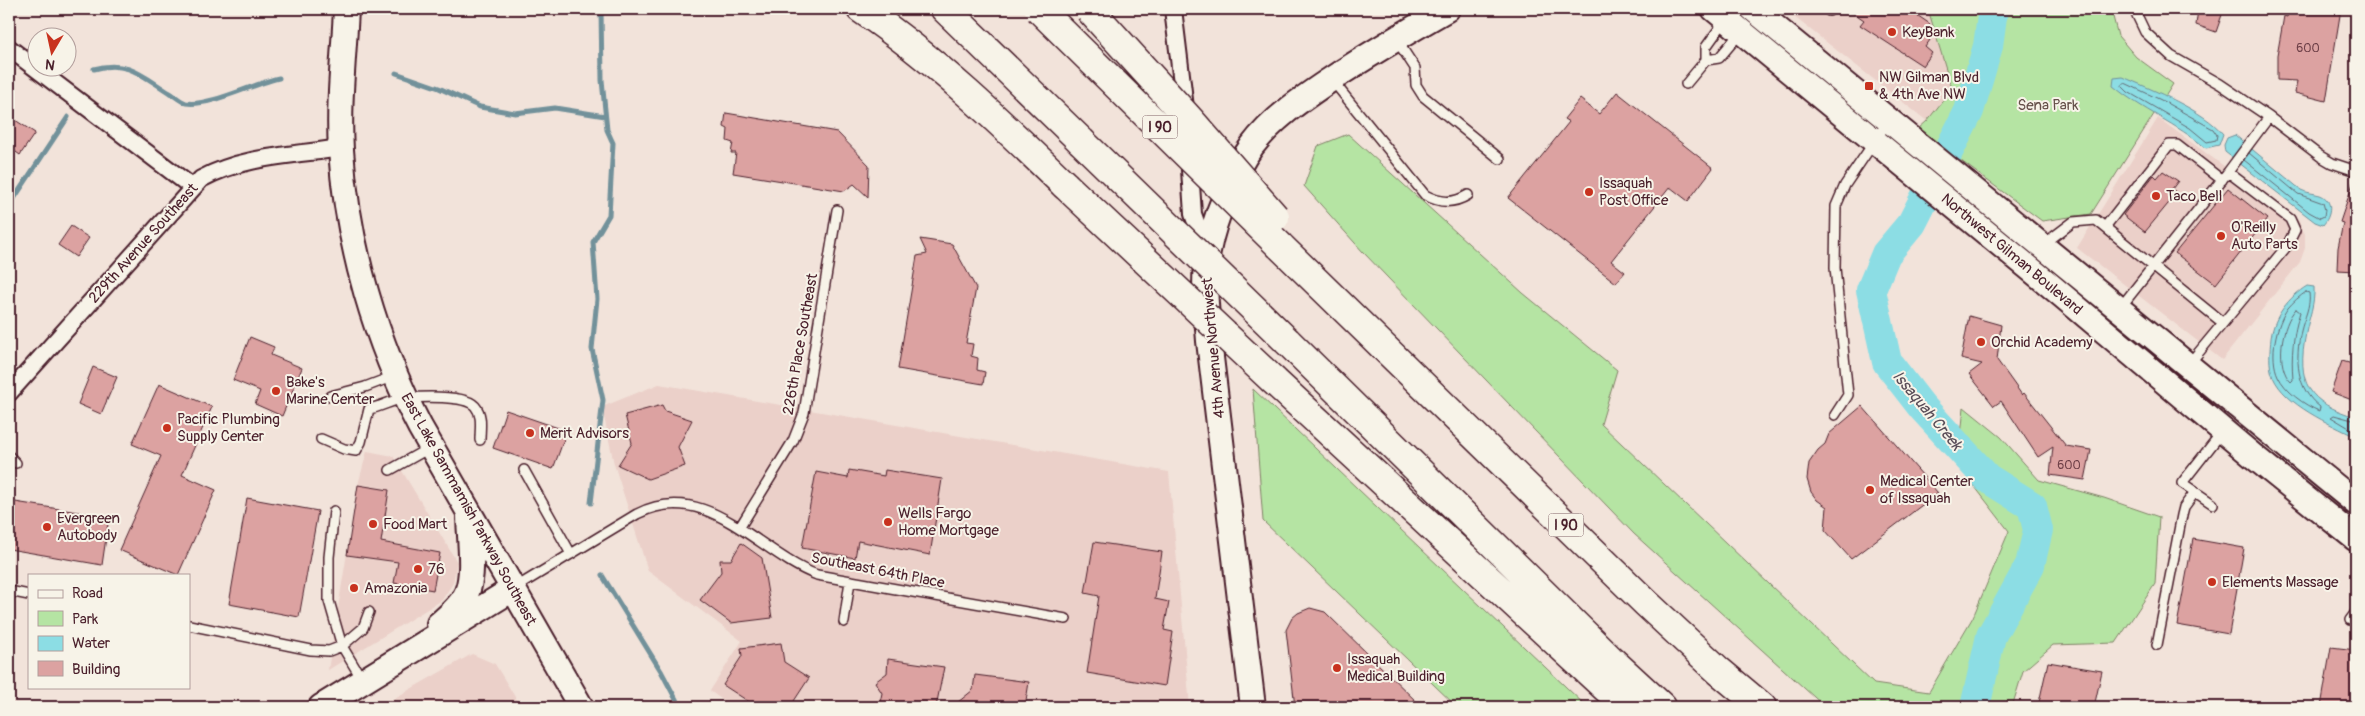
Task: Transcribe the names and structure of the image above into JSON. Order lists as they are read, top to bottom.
{
  "streets": {
    "highway": ["I 90"],
    "street": [
      "229th Avenue Southeast",
      "Northwest Gilman Boulevard",
      "4th Avenue Northwest",
      "East Lake Sammamish Parkway Southeast"
    ],
    "lane": ["226th Place Southeast", "Southeast 64th Place"]
  },
  "crossings": [
    ["229th Avenue Southeast", "East Lake Sammamish Parkway Southeast"],
    ["226th Place Southeast", "Southeast 64th Place"],
    ["East Lake Sammamish Parkway Southeast", "Southeast 64th Place"]
  ],
  "water": ["Issaquah Creek"],
  "parks": ["Sena Park"],
  "places": {
    "other": [
      "KeyBank",
      "Issaquah Post Office",
      "Taco Bell",
      "O'Reilly Auto Parts",
      "Orchid Academy",
      "Bake's Marine Center",
      "Pacific Plumbing Supply Center",
      "Merit Advisors",
      "Medical Center of Issaquah",
      "Wells Fargo Home Mortgage",
      "Food Mart",
      "Evergreen Autobody",
      "76",
      "Elements Massage",
      "Amazonia",
      "Issaquah Medical Building"
    ],
    "transit": ["NW Gilman Blvd & 4th Ave NW"]
  },
  "house_numbers": ["600", "600"],
  "legend": [
    "Road",
    "Park",
    "Water",
    "Building"
  ],
  "north": "bottom"
}
